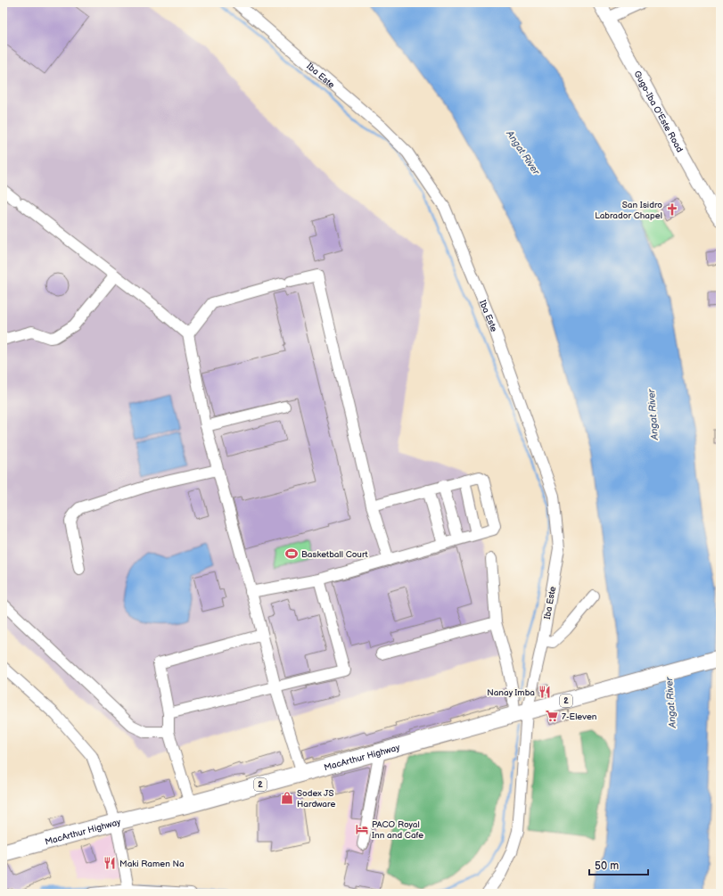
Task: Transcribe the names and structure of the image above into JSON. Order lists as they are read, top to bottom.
{
  "streets": {
    "highway": ["2", "MacArthur Highway"],
    "main road": ["Gugo-Iba O'Este Road"],
    "street": ["Iba Este"]
  },
  "crossings": [
    ["Iba Este", "MacArthur Highway"]
  ],
  "water": ["Angat River"],
  "places": {
    "church": ["San Isidro Labrador Chapel"],
    "sports": ["Basketball Court"],
    "restaurant": ["Nanay Imba", "Maki Ramen Na"],
    "supermarket": ["7-Eleven"],
    "shop": ["Sodex JS Hardware"],
    "hotel": ["PACO Royal Inn and Cafe"]
  },
  "scale_bar": "50 m"
}
